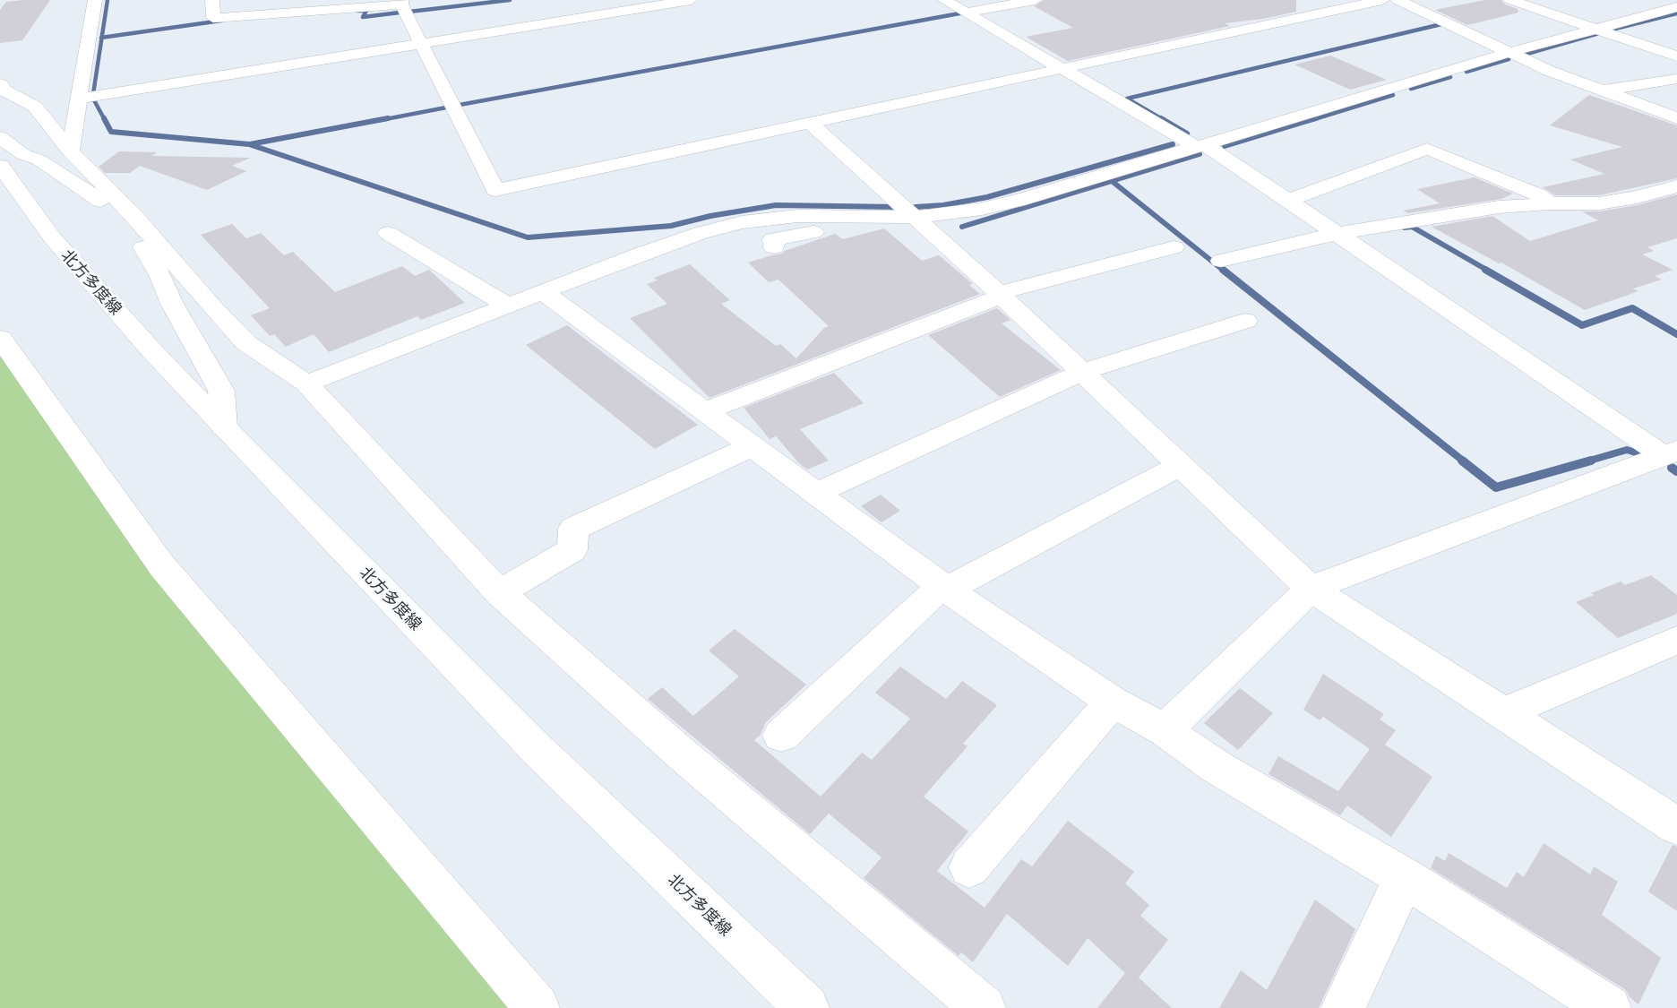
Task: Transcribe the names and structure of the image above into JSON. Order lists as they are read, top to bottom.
{
  "streets": {
    "street": ["北方多度線"]
  }
}
